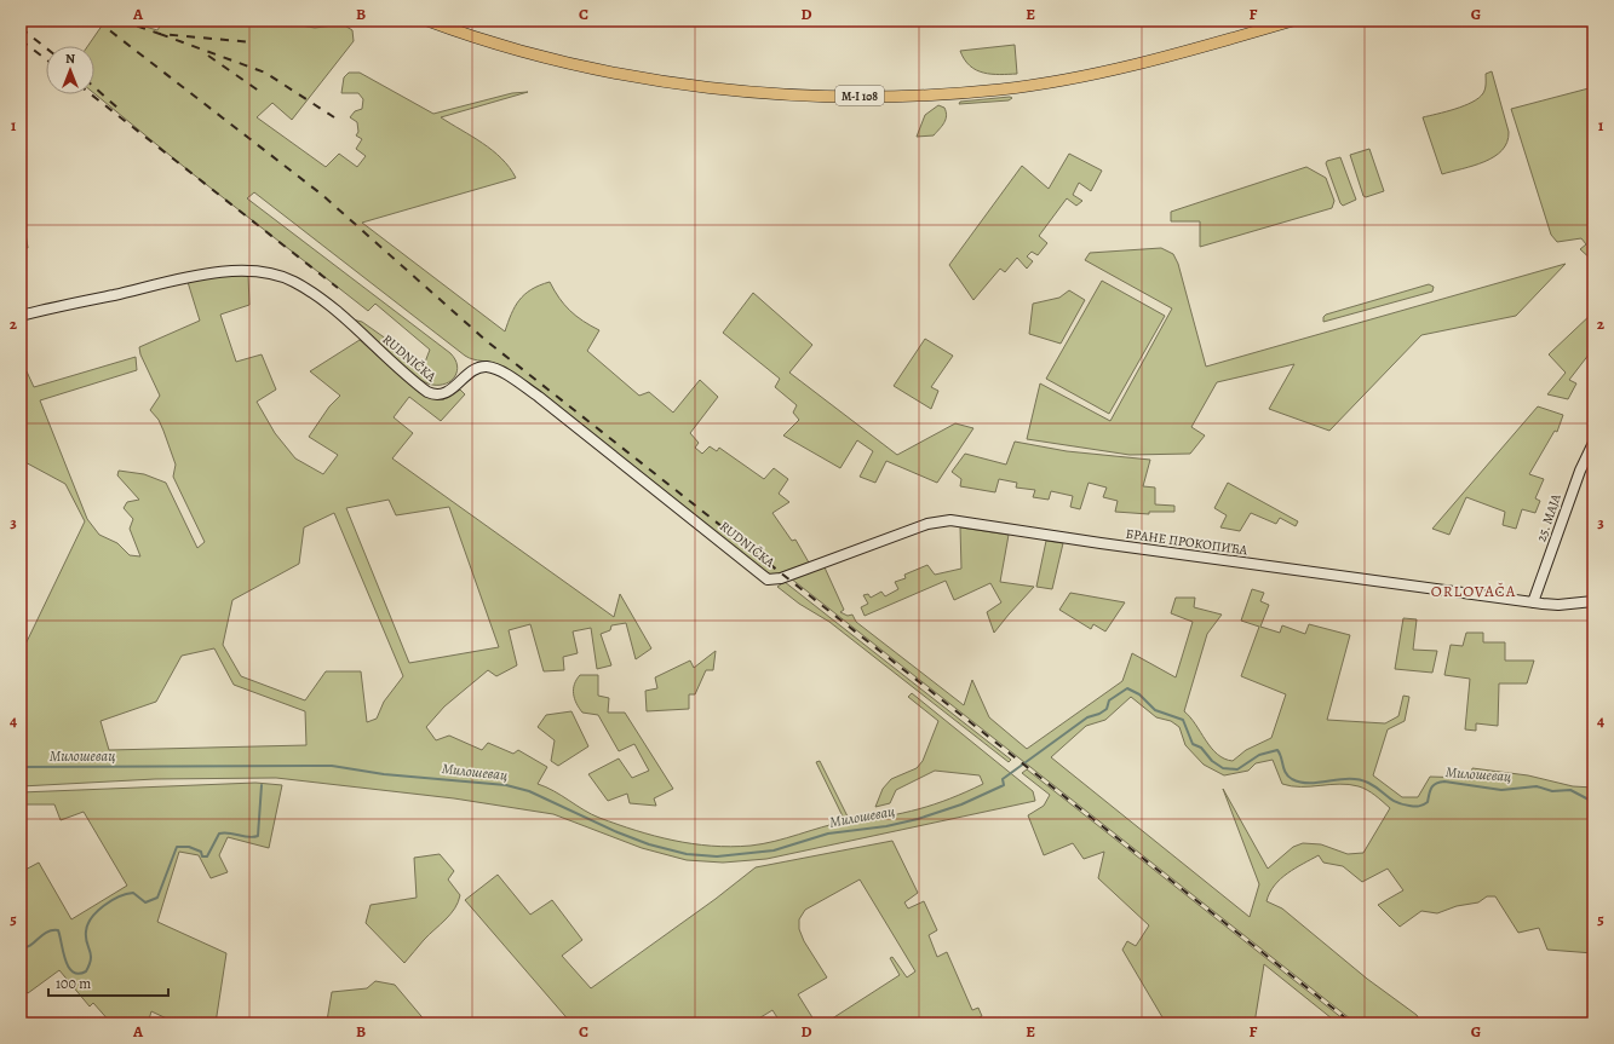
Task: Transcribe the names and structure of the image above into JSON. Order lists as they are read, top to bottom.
{
  "streets": {
    "main road": ["M-I 108"],
    "street": ["RUDNIČKA", "25. МАЈА", "БРАНЕ ПРОКОПИЋА"]
  },
  "crossings": [
    ["RUDNIČKA", "БРАНЕ ПРОКОПИЋА"],
    ["25. МАЈА", "БРАНЕ ПРОКОПИЋА"]
  ],
  "districts": ["ORLOVAČA"],
  "water": ["Милошевац"],
  "scale_bar": "100 m",
  "north": "top",
  "grid": {
    "columns": [
      "A",
      "B",
      "C",
      "D",
      "E",
      "F",
      "G"
    ],
    "rows": [
      "1",
      "2",
      "3",
      "4",
      "5"
    ]
  }
}
